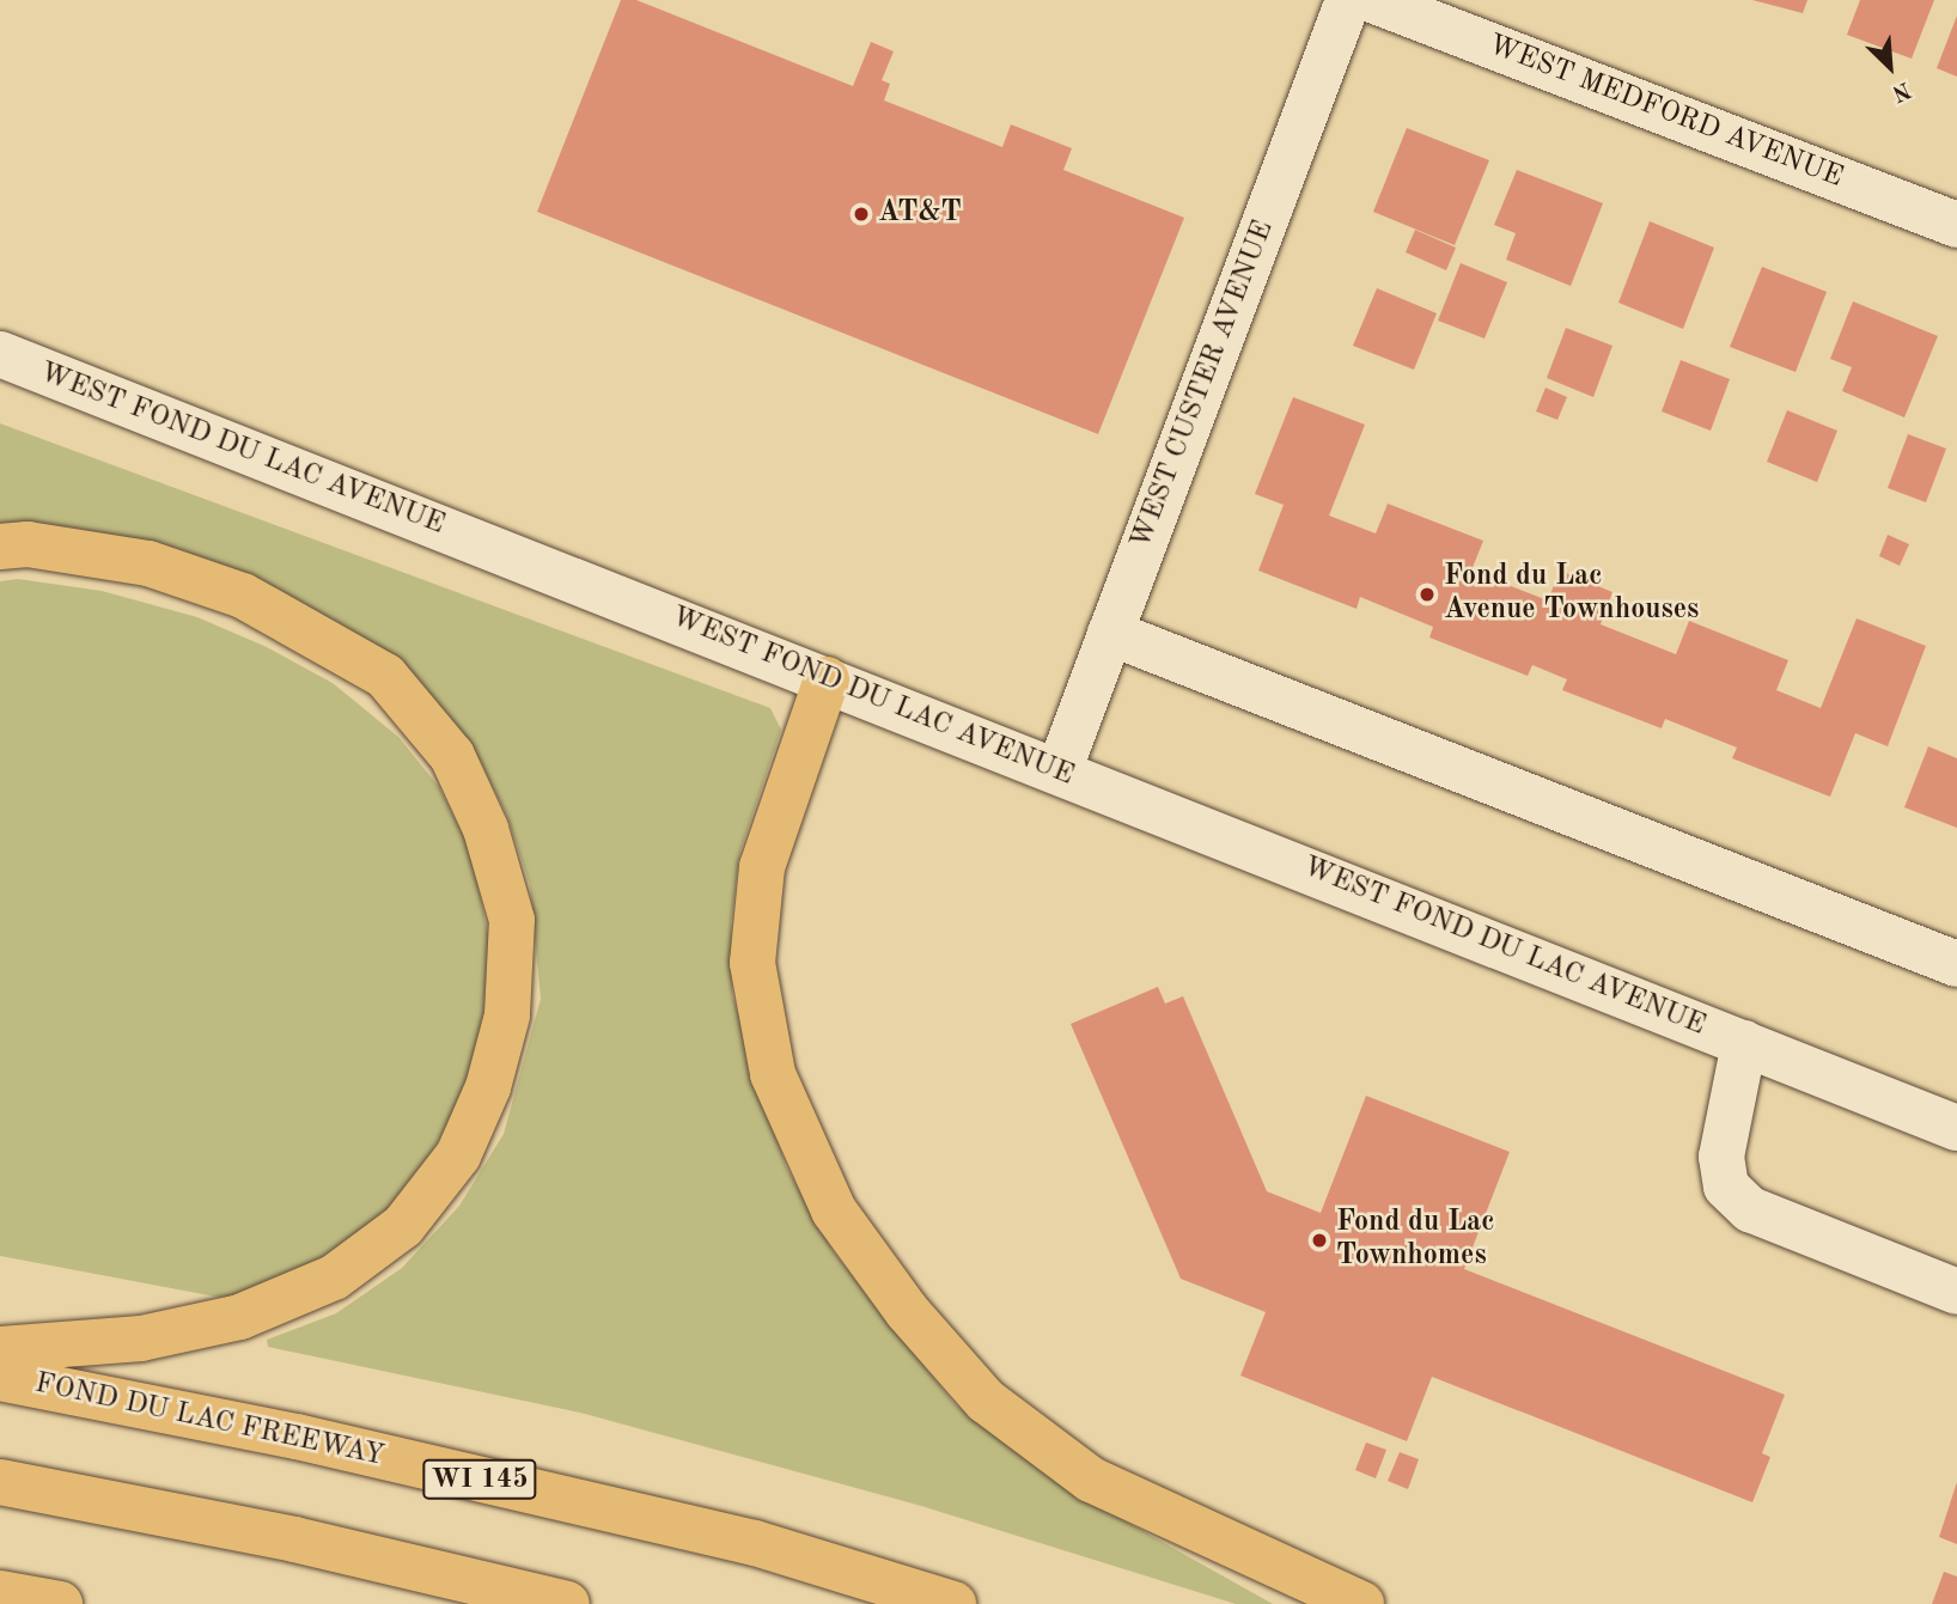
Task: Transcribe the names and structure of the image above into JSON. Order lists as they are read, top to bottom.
{
  "streets": {
    "highway": ["FOND DU LAC FREEWAY", "WI 145"],
    "street": ["WEST MEDFORD AVENUE", "WEST CUSTER AVENUE", "WEST FOND DU LAC AVENUE"]
  },
  "crossings": [
    ["WEST CUSTER AVENUE", "WEST FOND DU LAC AVENUE"]
  ],
  "places": ["AT&T", "Fond du Lac Avenue Townhouses", "Fond du Lac Townhomes"],
  "north": "bottom right"
}
